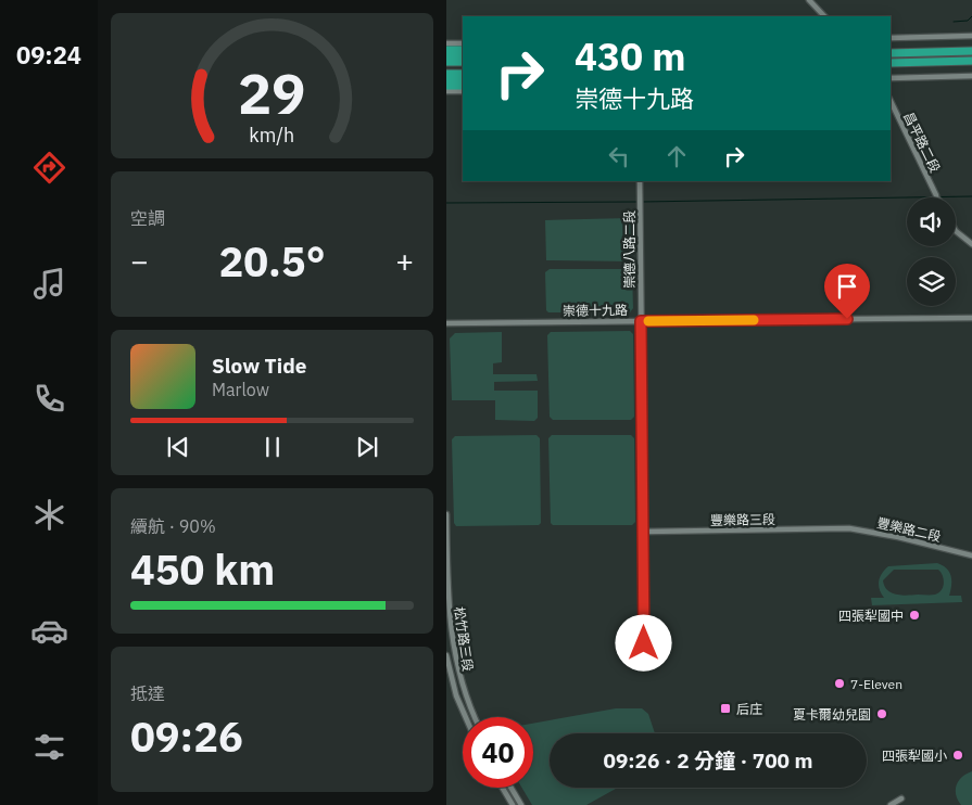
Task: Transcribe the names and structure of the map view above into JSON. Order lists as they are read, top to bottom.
{
  "streets": {
    "street": [
      "昌平路二段",
      "崇德八路二段",
      "崇德十九路",
      "豐樂路三段",
      "豐樂路二段",
      "松竹路三段"
    ]
  },
  "crossings": [
    ["崇德八路二段", "崇德十九路"],
    ["崇德八路二段", "豐樂路三段"],
    ["豐樂路三段", "豐樂路二段"]
  ],
  "places": {
    "other": [
      "四張犁國中",
      "7-Eleven",
      "夏卡爾幼兒園",
      "四張犁國小"
    ],
    "transit": ["后庄"]
  },
  "page": {
    "tabs": "09:24",
    "turn": ["430 m", "崇德十九路"],
    "tile": [
      "空調",
      ["續航 · 90%", "450 km"],
      ["抵達", "09:26"]
    ],
    "heat": ["−", "20.5°", "+"],
    "song": ["Slow Tide", "Marlow"],
    "limit": "40",
    "trip": "09:26 · 2 分鐘 · 700 m",
    "gauge": ["29", "km/h"]
  }
}
